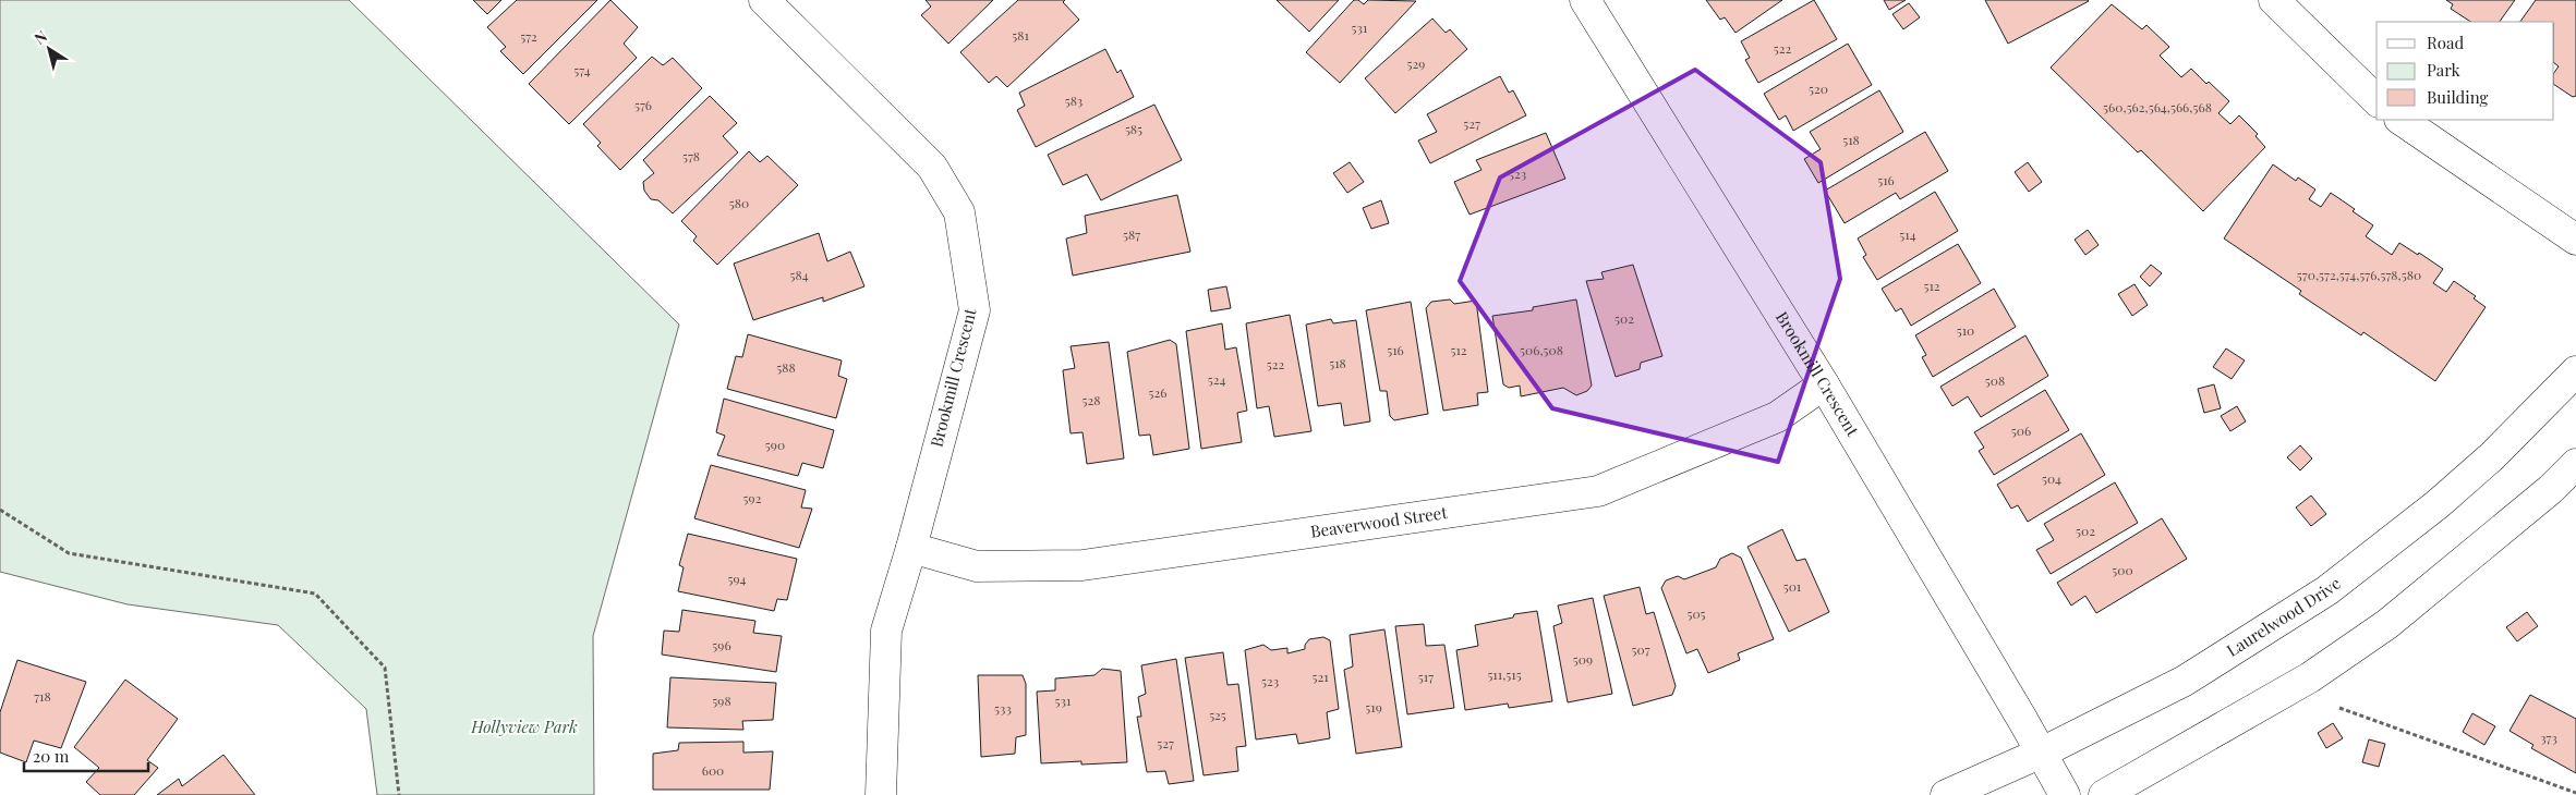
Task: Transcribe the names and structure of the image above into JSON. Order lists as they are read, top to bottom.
{
  "streets": {
    "street": ["Brookmill Crescent", "Beaverwood Street", "Laurelwood Drive"]
  },
  "crossings": [
    ["Brookmill Crescent", "Beaverwood Street"],
    ["Brookmill Crescent", "Laurelwood Drive"]
  ],
  "parks": ["Hollyview Park"],
  "house_numbers": [
    "531",
    "581",
    "572",
    "522",
    "529",
    "574",
    "520",
    "583",
    "576",
    "560,562,564,566,568",
    "527",
    "585",
    "518",
    "578",
    "523",
    "516",
    "580",
    "587",
    "514",
    "584",
    "570,572,574,576,578,580",
    "512",
    "502",
    "510",
    "516",
    "512",
    "506,508",
    "518",
    "522",
    "588",
    "524",
    "508",
    "526",
    "528",
    "506",
    "590",
    "504",
    "592",
    "502",
    "500",
    "594",
    "501",
    "505",
    "596",
    "507",
    "509",
    "511,515",
    "521",
    "517",
    "523",
    "718",
    "598",
    "531",
    "519",
    "533",
    "525",
    "373",
    "527",
    "600"
  ],
  "legend": ["Road", "Park", "Building"],
  "scale_bar": "20 m",
  "north": "top left"
}
